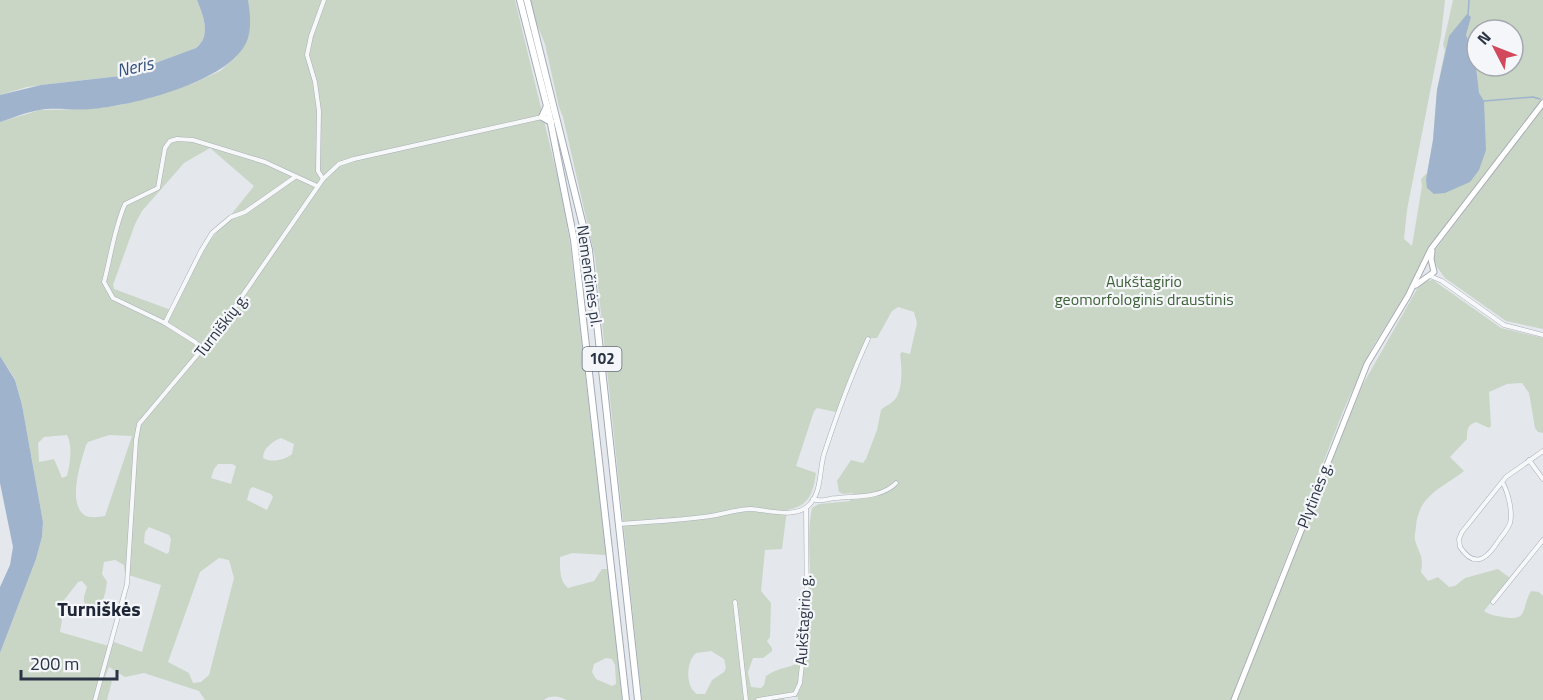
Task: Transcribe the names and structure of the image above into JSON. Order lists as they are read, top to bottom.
{
  "streets": {
    "main road": ["Nemenčinės pl.", "102", "Plytinės g."],
    "street": ["Turniškių g.", "Aukštagirio g."]
  },
  "districts": ["Turniškės"],
  "water": ["Neris"],
  "parks": ["Aukštagirio geomorfologinis draustinis"],
  "scale_bar": "200 m",
  "north": "top left"
}
